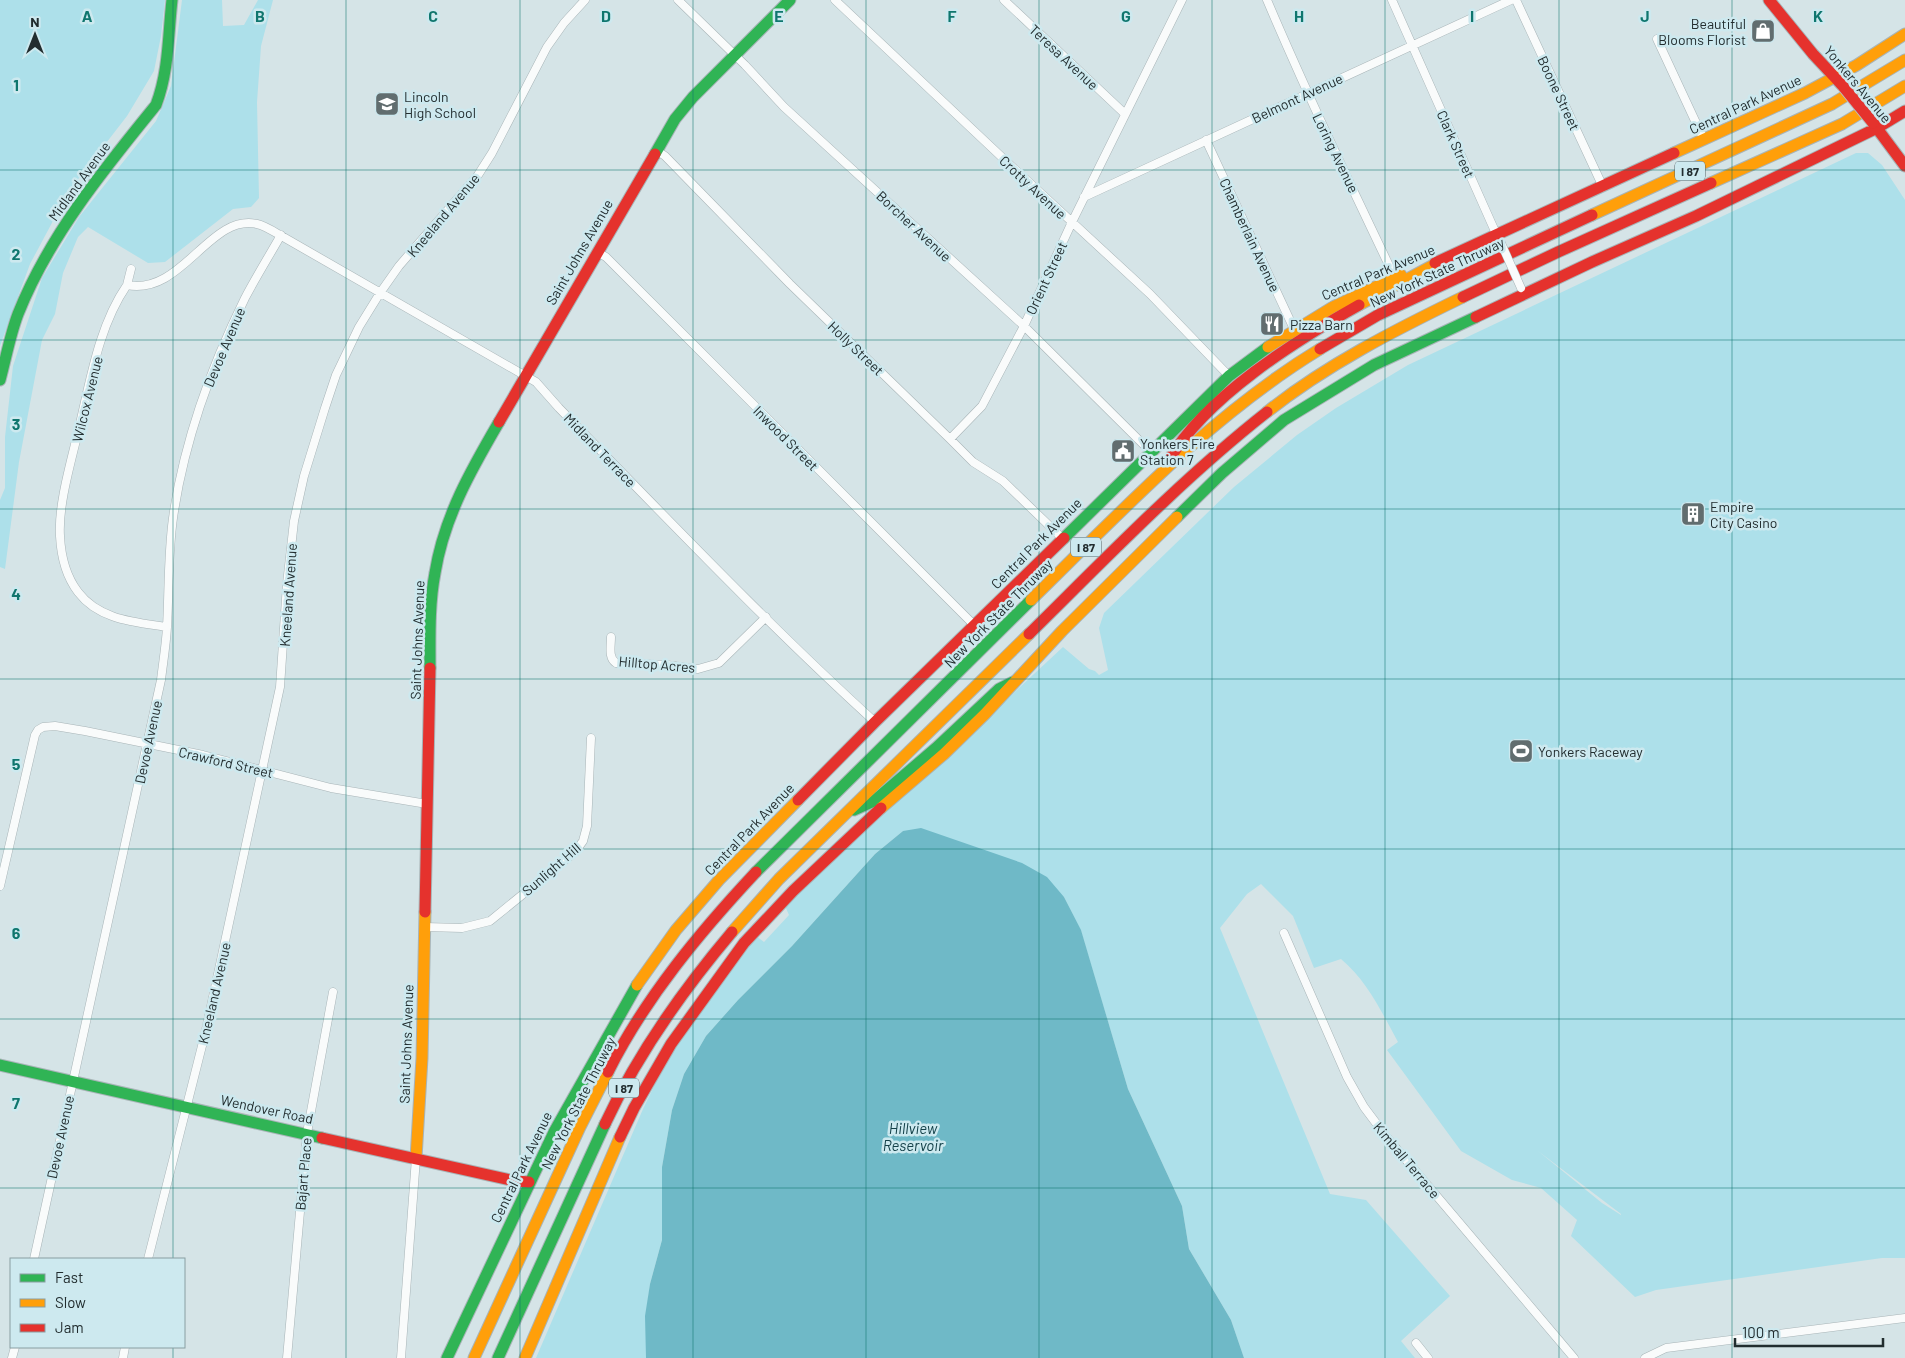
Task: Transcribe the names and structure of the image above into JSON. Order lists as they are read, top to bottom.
{
  "streets": {
    "main road": [
      "Yonkers Avenue",
      "Central Park Avenue",
      "I 87",
      "Midland Avenue",
      "Saint Johns Avenue",
      "New York State Thruway",
      "Wendover Road"
    ],
    "street": [
      "Teresa Avenue",
      "Boone Street",
      "Belmont Avenue",
      "Clark Street",
      "Loring Avenue",
      "Crotty Avenue",
      "Kneeland Avenue",
      "Borcher Avenue",
      "Chamberlain Avenue",
      "Orient Street",
      "Devoe Avenue",
      "Holly Street",
      "Wilcox Avenue",
      "Inwood Street",
      "Midland Terrace",
      "Hilltop Acres",
      "Crawford Street",
      "Sunlight Hill",
      "Kimball Terrace",
      "Bajart Place"
    ]
  },
  "crossings": [
    ["Teresa Avenue", "Orient Street"],
    ["Yonkers Avenue", "Central Park Avenue"],
    ["Boone Street", "Central Park Avenue"],
    ["Belmont Avenue", "Clark Street"],
    ["Belmont Avenue", "Loring Avenue"],
    ["Belmont Avenue", "Chamberlain Avenue"],
    ["Belmont Avenue", "Orient Street"],
    ["Central Park Avenue", "Clark Street"],
    ["Central Park Avenue", "Loring Avenue"],
    ["Central Park Avenue", "Crotty Avenue"],
    ["Central Park Avenue", "Borcher Avenue"],
    ["Central Park Avenue", "Chamberlain Avenue"],
    ["Central Park Avenue", "Holly Street"],
    ["Central Park Avenue", "Inwood Street"],
    ["Central Park Avenue", "Midland Terrace"],
    ["Central Park Avenue", "Wendover Road"],
    ["Crotty Avenue", "Orient Street"],
    ["Kneeland Avenue", "Midland Terrace"],
    ["Kneeland Avenue", "Crawford Street"],
    ["Kneeland Avenue", "Wendover Road"],
    ["Borcher Avenue", "Saint Johns Avenue"],
    ["Borcher Avenue", "Orient Street"],
    ["Saint Johns Avenue", "Holly Street"],
    ["Saint Johns Avenue", "Inwood Street"],
    ["Saint Johns Avenue", "Midland Terrace"],
    ["Saint Johns Avenue", "Crawford Street"],
    ["Saint Johns Avenue", "Sunlight Hill"],
    ["Saint Johns Avenue", "Wendover Road"],
    ["Orient Street", "Holly Street"],
    ["Devoe Avenue", "Wilcox Avenue"],
    ["Devoe Avenue", "Midland Terrace"],
    ["Devoe Avenue", "Crawford Street"],
    ["Devoe Avenue", "Wendover Road"],
    ["Midland Terrace", "Hilltop Acres"],
    ["Wendover Road", "Bajart Place"]
  ],
  "water": ["Hillview Reservoir"],
  "places": {
    "shop": ["Beautiful Blooms Florist"],
    "school or university": ["Lincoln High School"],
    "restaurant": ["Pizza Barn"],
    "public building": ["Yonkers Fire Station 7"],
    "building": ["Empire City Casino"],
    "sports": ["Yonkers Raceway"]
  },
  "legend": ["Fast", "Slow", "Jam"],
  "scale_bar": "100 m",
  "north": "top",
  "grid": {
    "columns": [
      "A",
      "B",
      "C",
      "D",
      "E",
      "F",
      "G",
      "H",
      "I",
      "J",
      "K"
    ],
    "rows": [
      "1",
      "2",
      "3",
      "4",
      "5",
      "6",
      "7"
    ]
  }
}
